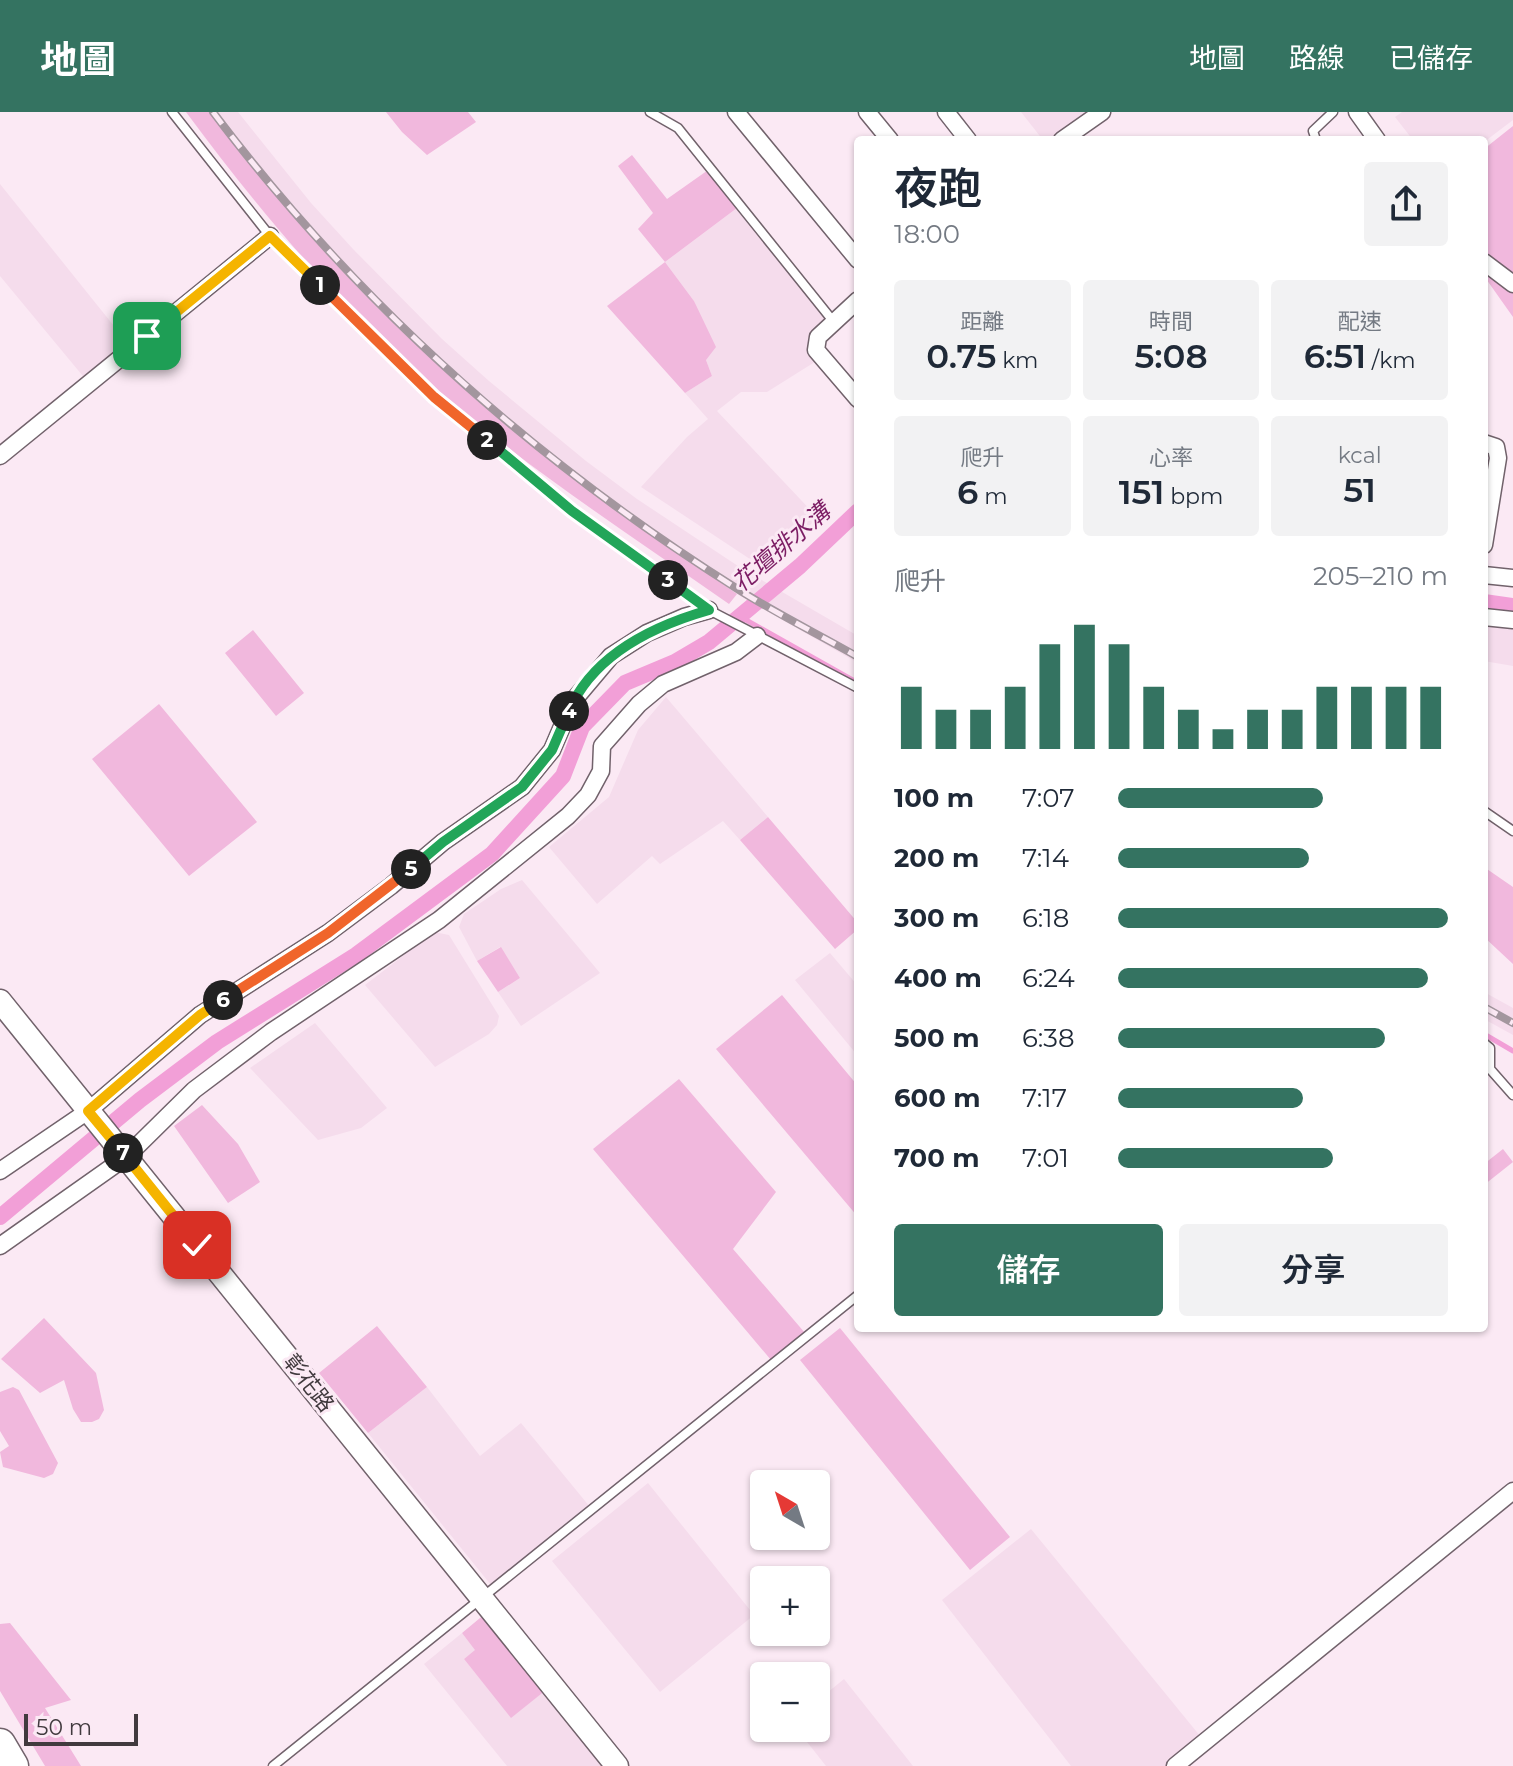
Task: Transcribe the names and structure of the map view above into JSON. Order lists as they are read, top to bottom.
{
  "streets": {
    "street": ["彰花路"]
  },
  "water": ["花壇排水溝"],
  "scale_bar": "50 m",
  "north": "top left",
  "page": {
    "header": "地圖",
    "nav": ["地圖", "路線", "已儲存"],
    "heading": ["夜跑", "18:00"],
    "pins": [
      "1",
      "2",
      "3",
      "4",
      "5",
      "6",
      "7"
    ],
    "stats": [
      ["距離", "0.75 km"],
      ["時間", "5:08"],
      ["配速", "6:51 /km"],
      ["爬升", "6 m"],
      ["心率", "151 bpm"],
      ["kcal", "51"]
    ],
    "chart": ["爬升", "205–210 m"],
    "list": [
      {
        "name": "100 m",
        "note": "7:07"
      },
      {
        "name": "200 m",
        "note": "7:14"
      },
      {
        "name": "300 m",
        "note": "6:18"
      },
      {
        "name": "400 m",
        "note": "6:24"
      },
      {
        "name": "500 m",
        "note": "6:38"
      },
      {
        "name": "600 m",
        "note": "7:17"
      },
      {
        "name": "700 m",
        "note": "7:01"
      }
    ],
    "buttons": ["儲存", "分享"],
    "map_buttons": ["+", "−"],
    "scale": "50 m"
  }
}
